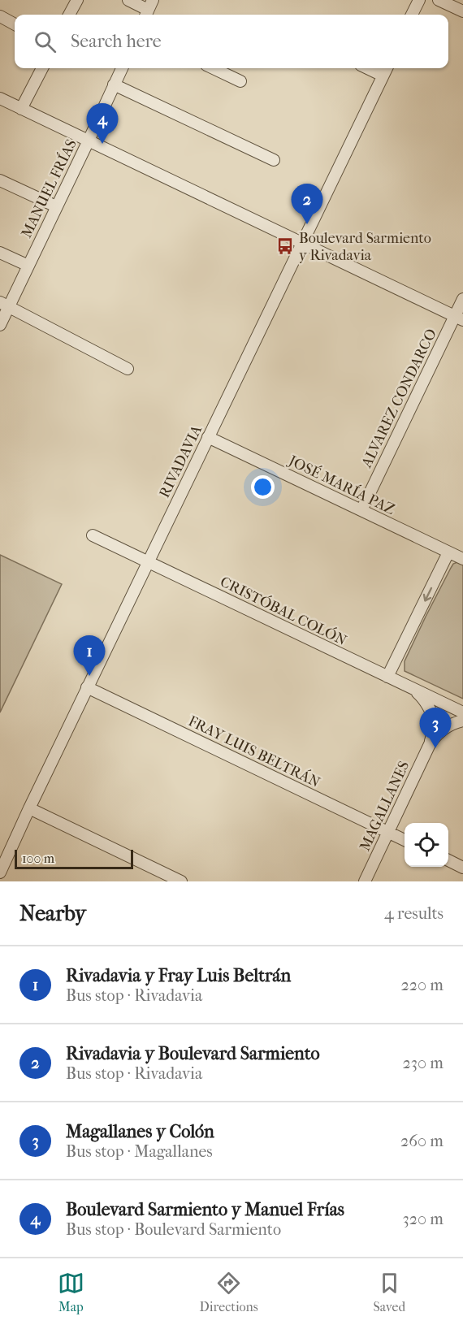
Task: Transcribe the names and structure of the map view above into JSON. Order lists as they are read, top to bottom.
{
  "streets": {
    "street": [
      "MANUEL FRÍAS",
      "ALVAREZ CONDARCO",
      "RIVADAVIA",
      "JOSÉ MARÍA PAZ",
      "CRISTÓBAL COLÓN",
      "FRAY LUIS BELTRÁN",
      "MAGALLANES"
    ]
  },
  "crossings": [
    ["ALVAREZ CONDARCO", "JOSÉ MARÍA PAZ"],
    ["RIVADAVIA", "JOSÉ MARÍA PAZ"],
    ["RIVADAVIA", "CRISTÓBAL COLÓN"],
    ["RIVADAVIA", "FRAY LUIS BELTRÁN"],
    ["CRISTÓBAL COLÓN", "MAGALLANES"],
    ["FRAY LUIS BELTRÁN", "MAGALLANES"]
  ],
  "places": {
    "bus stop": ["Boulevard Sarmiento y Rivadavia"]
  },
  "scale_bar": "100 m",
  "page": {
    "search": "Search here",
    "pins": [
      "4",
      "2",
      "1",
      "3"
    ],
    "scale": "100 m",
    "heading": ["Nearby", "4 results"],
    "list": [
      {
        "mark": "1",
        "name": "Rivadavia y Fray Luis Beltrán",
        "note": "Bus stop · Rivadavia",
        "value": "220 m"
      },
      {
        "mark": "2",
        "name": "Rivadavia y Boulevard Sarmiento",
        "note": "Bus stop · Rivadavia",
        "value": "230 m"
      },
      {
        "mark": "3",
        "name": "Magallanes y Colón",
        "note": "Bus stop · Magallanes",
        "value": "260 m"
      },
      {
        "mark": "4",
        "name": "Boulevard Sarmiento y Manuel Frías",
        "note": "Bus stop · Boulevard Sarmiento",
        "value": "320 m"
      }
    ],
    "nav": ["Map", "Directions", "Saved"]
  }
}
